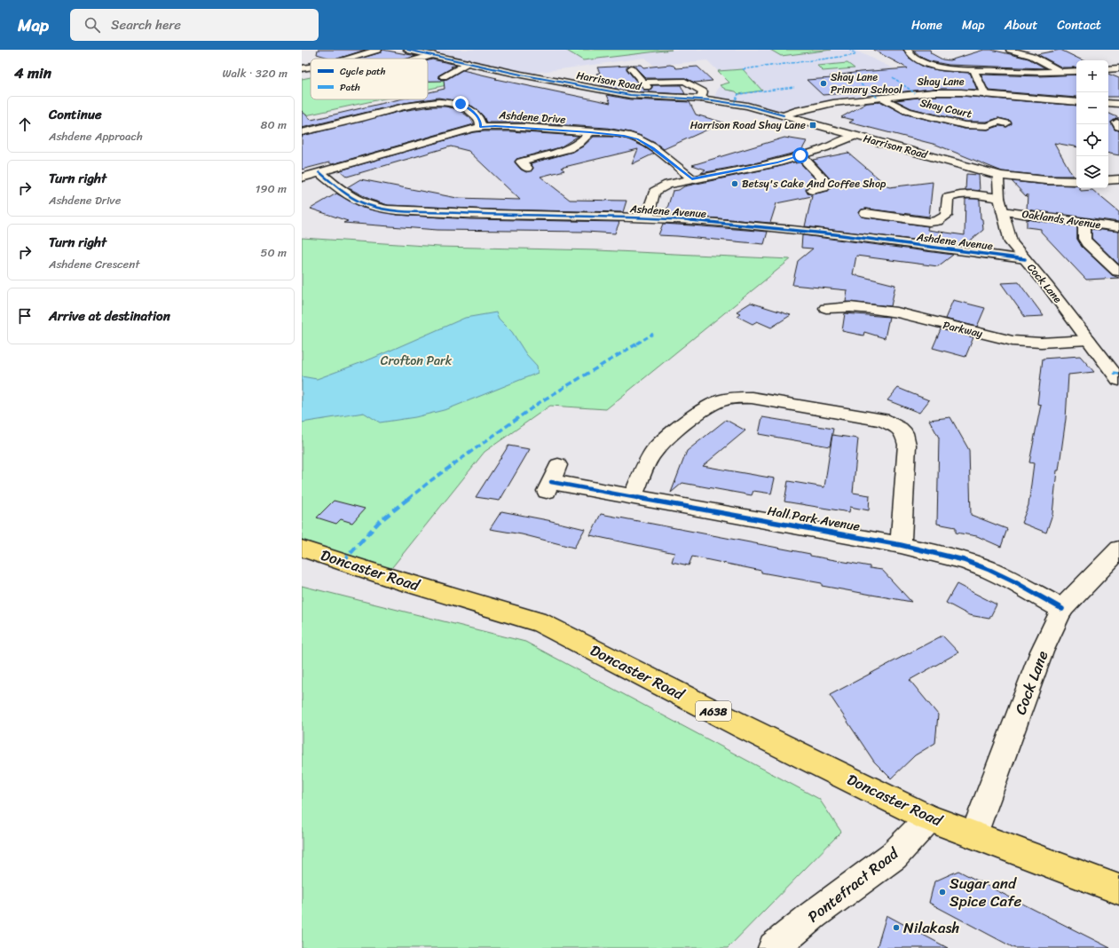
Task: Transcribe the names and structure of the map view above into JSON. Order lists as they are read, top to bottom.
{
  "streets": {
    "highway": ["Doncaster Road", "A638"],
    "street": [
      "Harrison Road",
      "Shay Lane",
      "Shay Court",
      "Ashdene Drive",
      "Ashdene Avenue",
      "Oaklands Avenue",
      "Cock Lane",
      "Parkway",
      "Hall Park Avenue",
      "Pontefract Road"
    ]
  },
  "crossings": [
    ["Harrison Road", "Shay Lane"],
    ["Harrison Road", "Cock Lane"],
    ["Shay Lane", "Shay Court"],
    ["Ashdene Drive", "Ashdene Avenue"],
    ["Ashdene Avenue", "Cock Lane"],
    ["Oaklands Avenue", "Cock Lane"],
    ["Cock Lane", "Parkway"],
    ["Cock Lane", "Hall Park Avenue"],
    ["Cock Lane", "Doncaster Road"],
    ["Doncaster Road", "Pontefract Road"]
  ],
  "parks": ["Crofton Park"],
  "places": {
    "other": [
      "Shay Lane Primary School",
      "Betsy's Cake And Coffee Shop",
      "Sugar and Spice Cafe",
      "Nilakash"
    ],
    "transit": ["Harrison Road Shay Lane"]
  },
  "legend": ["Cycle path", "Path"],
  "page": {
    "header": "Map",
    "search": "Search here",
    "nav": [
      "Home",
      "Map",
      "About",
      "Contact"
    ],
    "heading": ["4 min", "Walk · 320 m"],
    "map_buttons": ["+", "−"],
    "list": [
      ["Continue", "Ashdene Approach", "80 m"],
      ["Turn right", "Ashdene Drive", "190 m"],
      ["Turn right", "Ashdene Crescent", "50 m"],
      "Arrive at destination"
    ]
  }
}
